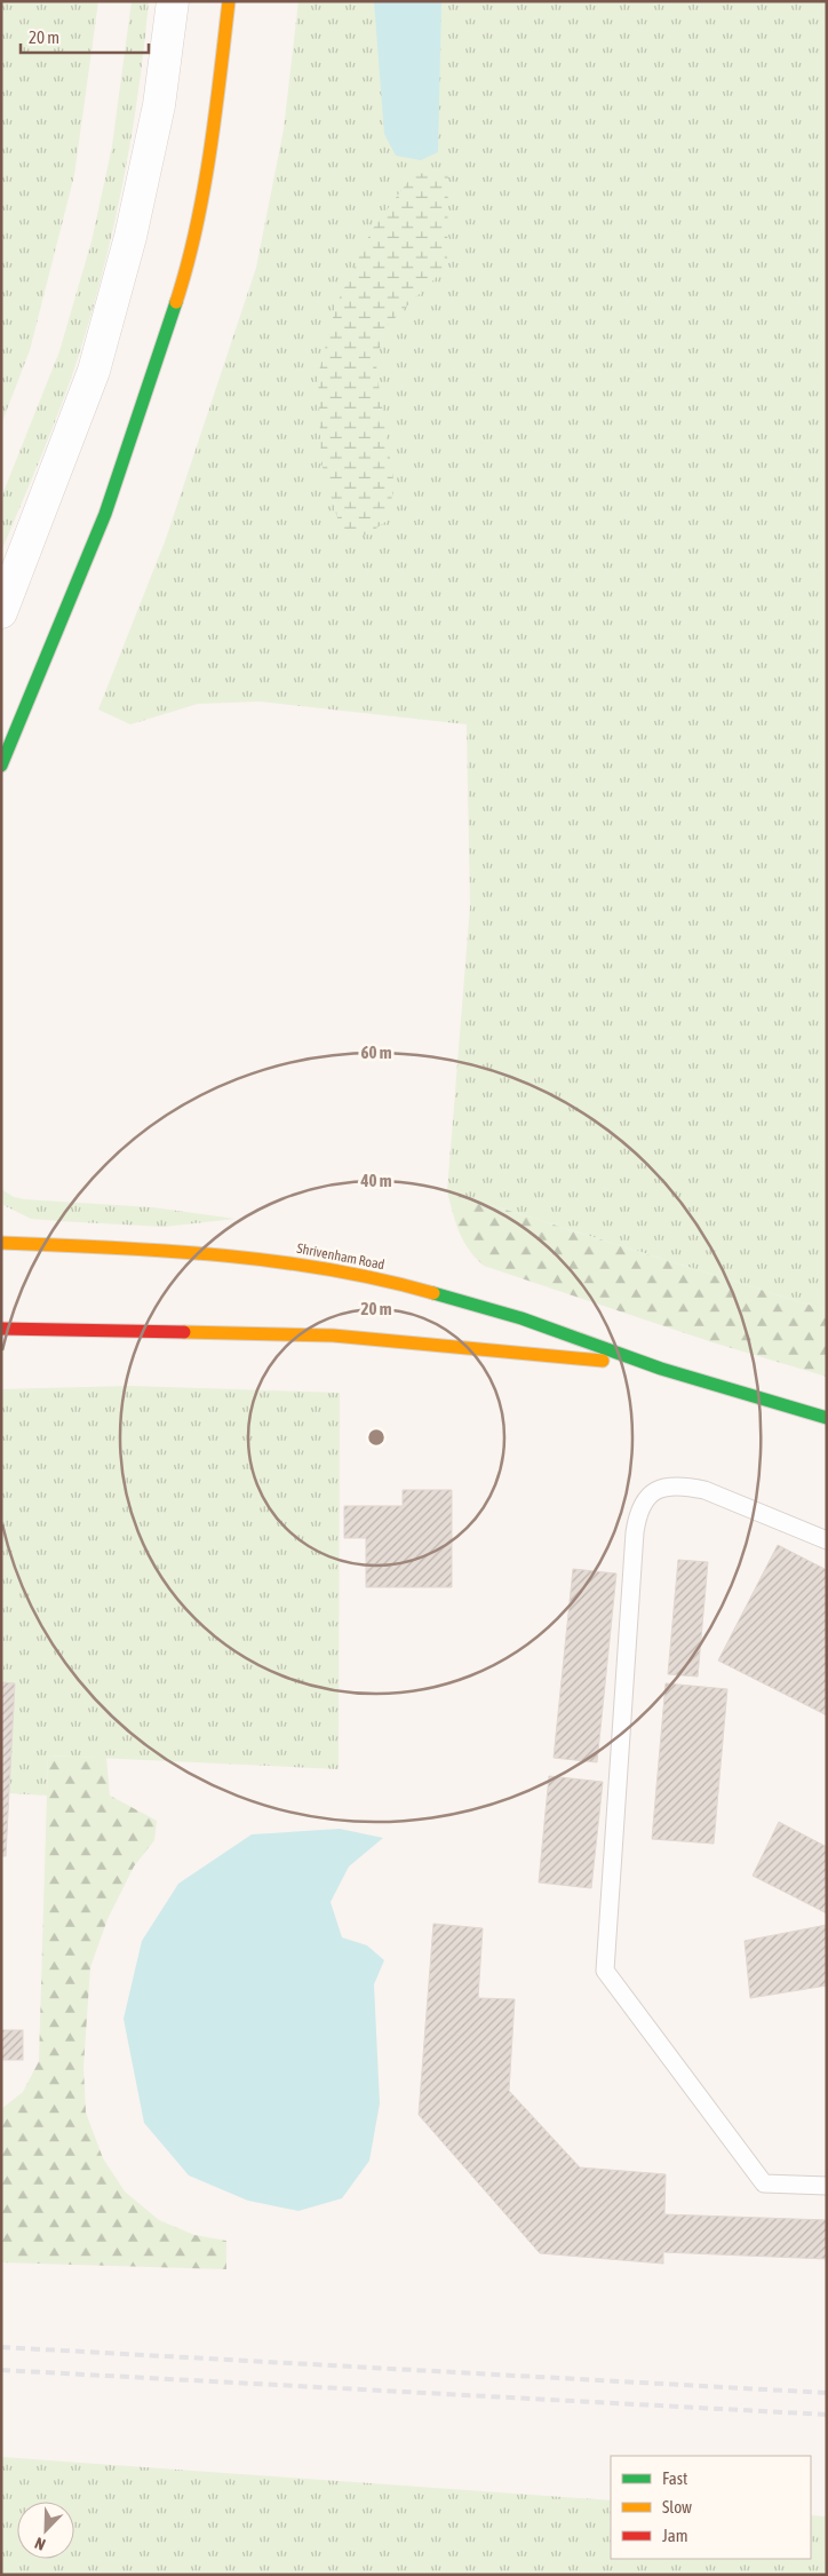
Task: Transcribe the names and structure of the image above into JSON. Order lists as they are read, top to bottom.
{
  "streets": {
    "main road": ["Shrivenham Road"]
  },
  "legend": ["Fast", "Slow", "Jam"],
  "scale_bar": "20 m",
  "north": "bottom left",
  "rings": ["60 m", "40 m", "20 m"]
}
